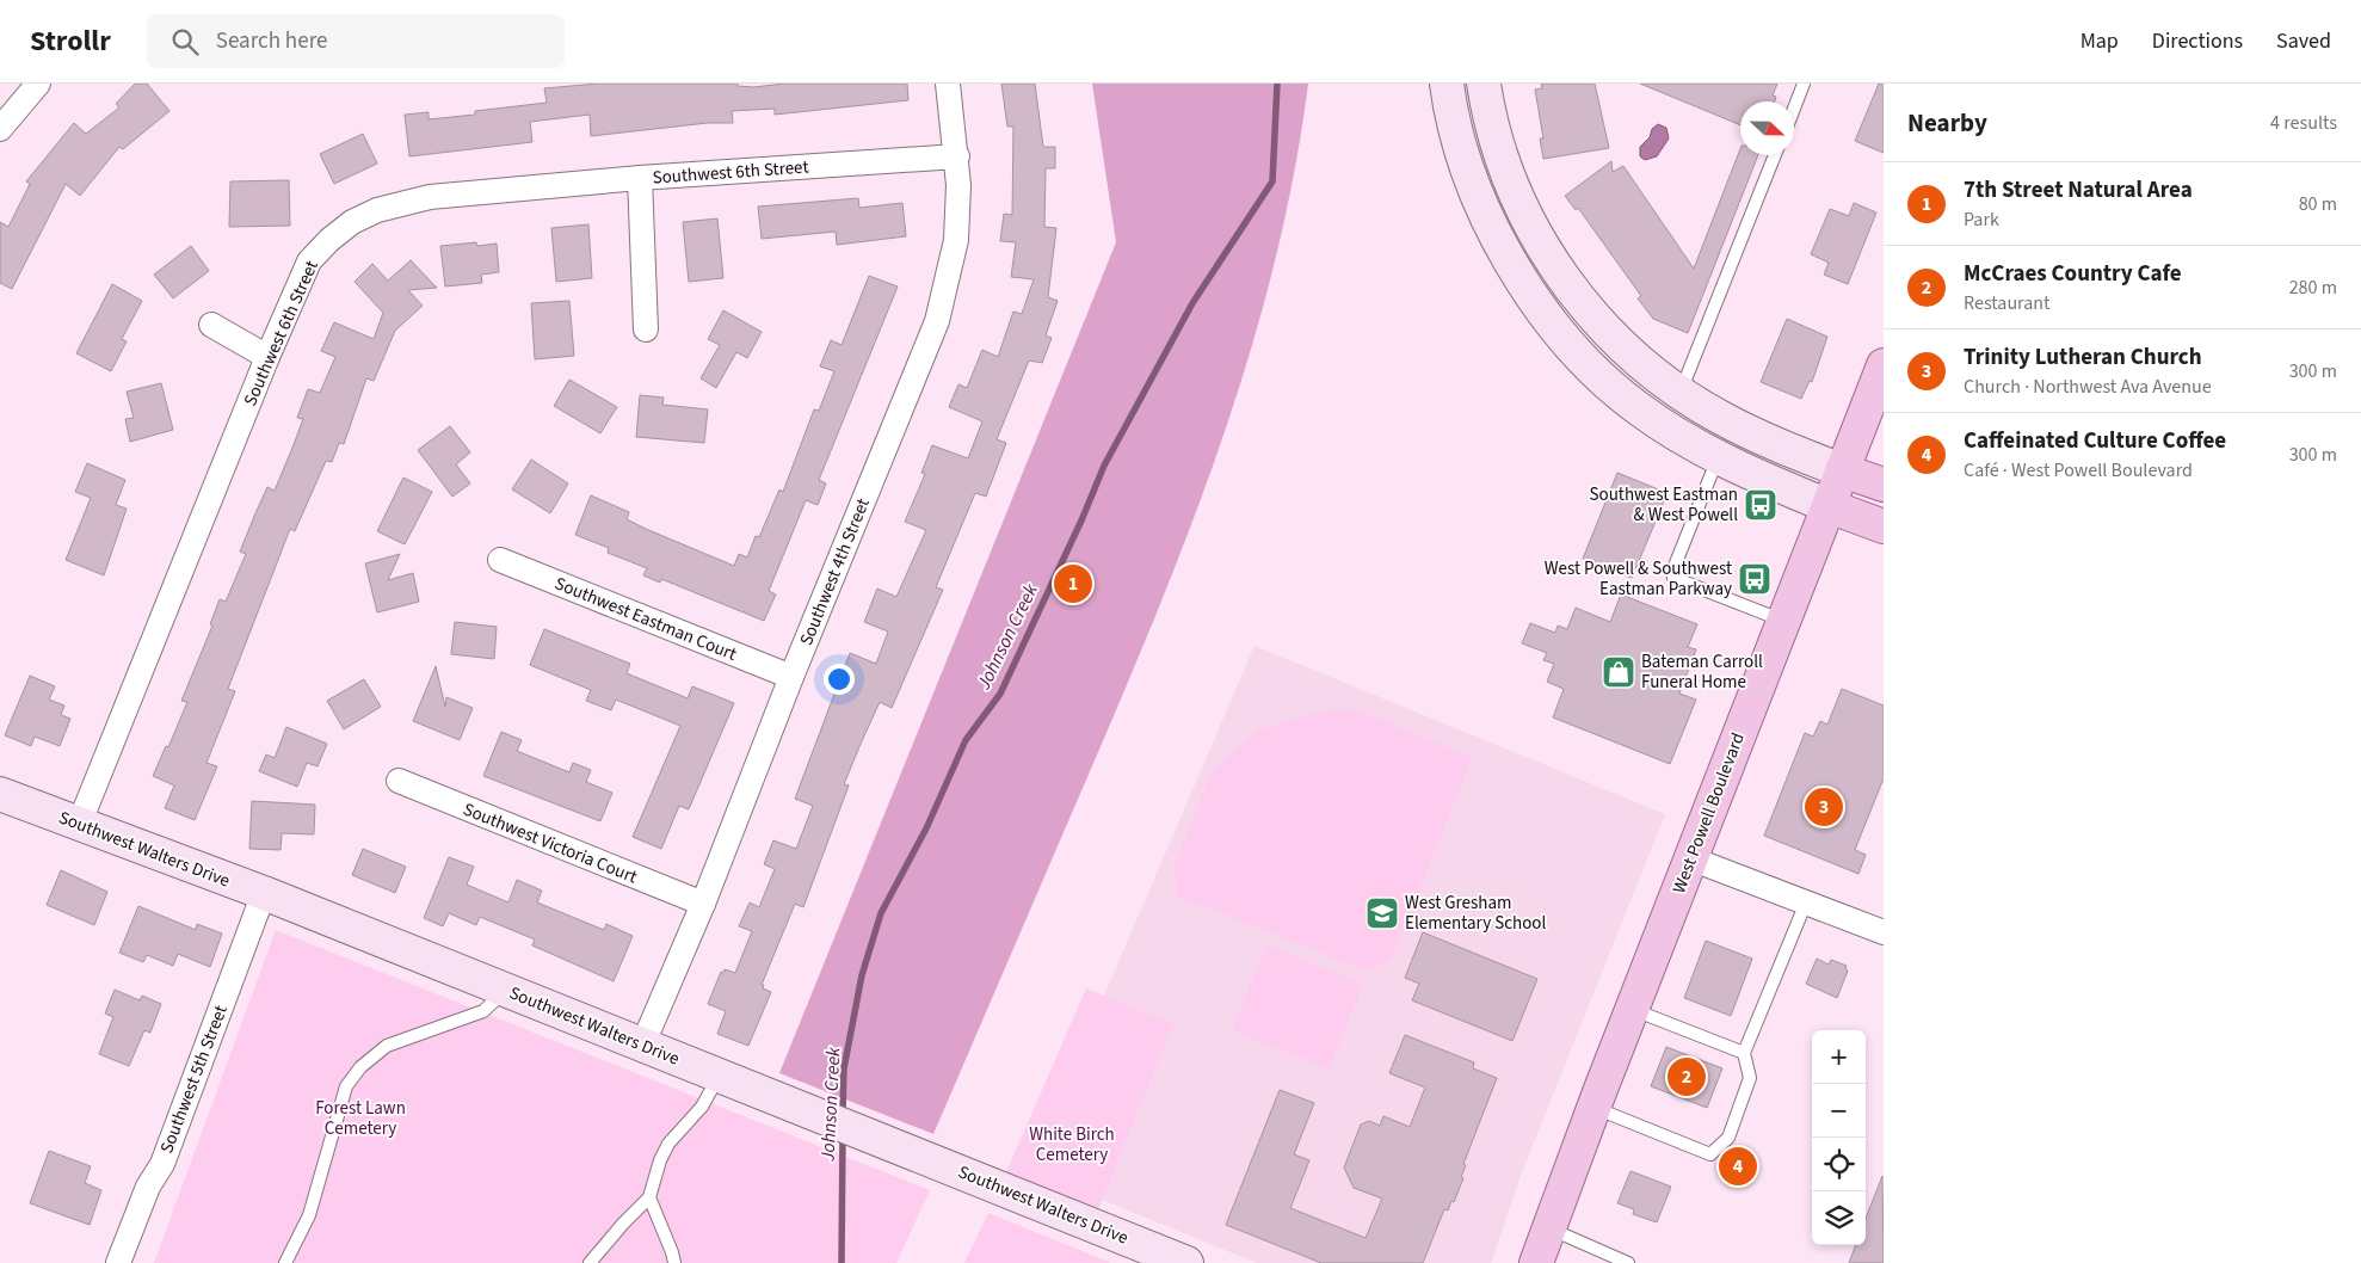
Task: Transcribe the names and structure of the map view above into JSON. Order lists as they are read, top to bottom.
{
  "streets": {
    "main road": ["West Powell Boulevard"],
    "street": [
      "Southwest 6th Street",
      "Southwest 4th Street",
      "Southwest Eastman Court",
      "Southwest Victoria Court",
      "Southwest Walters Drive",
      "Southwest 5th Street"
    ]
  },
  "crossings": [
    ["Southwest 6th Street", "Southwest 4th Street"],
    ["Southwest 6th Street", "Southwest Walters Drive"],
    ["Southwest 4th Street", "Southwest Eastman Court"],
    ["Southwest 4th Street", "Southwest Victoria Court"],
    ["Southwest 4th Street", "Southwest Walters Drive"],
    ["Southwest Walters Drive", "Southwest 5th Street"]
  ],
  "water": ["Johnson Creek"],
  "parks": ["Forest Lawn Cemetery", "White Birch Cemetery"],
  "places": {
    "bus stop": ["Southwest Eastman & West Powell", "West Powell & Southwest Eastman Parkway"],
    "shop": ["Bateman Carroll Funeral Home"],
    "school or university": ["West Gresham Elementary School"]
  },
  "north": "right",
  "page": {
    "header": "Strollr",
    "search": "Search here",
    "nav": ["Map", "Directions", "Saved"],
    "heading": ["Nearby", "4 results"],
    "list": [
      {
        "mark": "1",
        "name": "7th Street Natural Area",
        "note": "Park",
        "value": "80 m"
      },
      {
        "mark": "2",
        "name": "McCraes Country Cafe",
        "note": "Restaurant",
        "value": "280 m"
      },
      {
        "mark": "3",
        "name": "Trinity Lutheran Church",
        "note": "Church · Northwest Ava Avenue",
        "value": "300 m"
      },
      {
        "mark": "4",
        "name": "Caffeinated Culture Coffee",
        "note": "Café · West Powell Boulevard",
        "value": "300 m"
      }
    ],
    "pins": [
      "1",
      "3",
      "2",
      "4"
    ],
    "map_buttons": ["+", "−"]
  }
}
